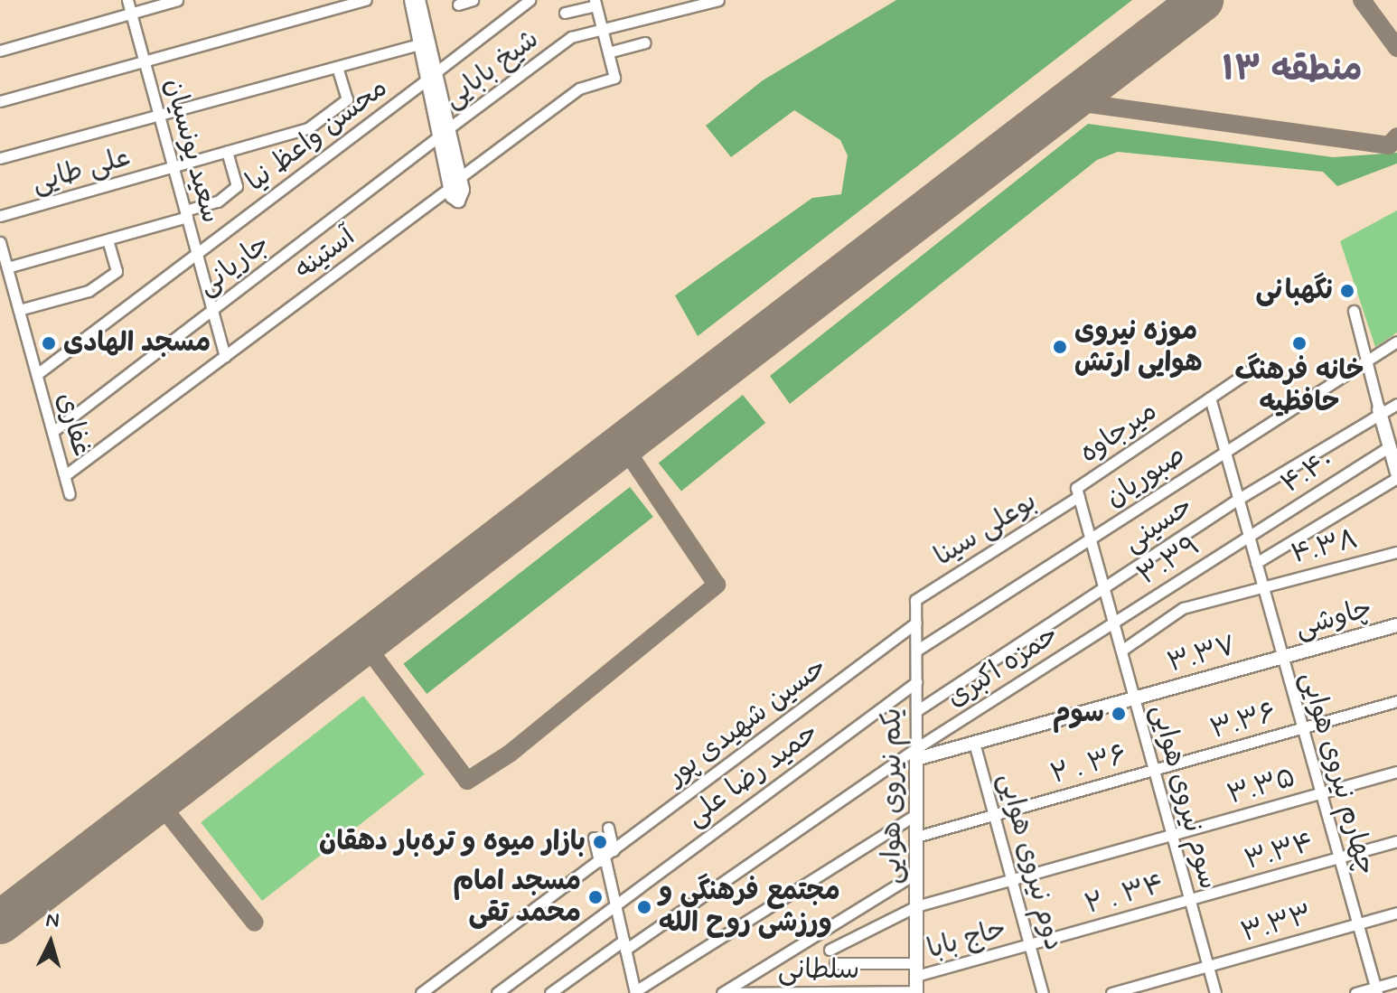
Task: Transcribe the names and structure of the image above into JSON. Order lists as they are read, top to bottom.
{
  "streets": {
    "main road": ["چاوشی", "۳.۳۷", "یکم نیروی هوایی"],
    "street": [
      "شیخ بابایی",
      "محسن واعظ نیا",
      "سعید یونسیان",
      "علی طایی",
      "آستینه",
      "جاریانی",
      "غفاری",
      "میرجاوه",
      "۴.۴۰",
      "صبوریان",
      "حسینی",
      "بوعلی سینا",
      "۴.۳۸",
      "۳.۳۹",
      "حمزه اکبری",
      "حسین شهیدی پور",
      "۳.۳۶",
      "۲ . ۳۶",
      "چهارم نیروی هوایی",
      "حمید رضا علی",
      "۳.۳۵",
      "سوم نیروی هوایی",
      "۳.۳۴",
      "دوم نیروی هوایی",
      "۲ . ۳۴",
      "۳.۳۳",
      "حاج بابا",
      "سلطانی"
    ]
  },
  "crossings": [
    ["شیخ بابایی", "جاریانی"],
    ["محسن واعظ نیا", "سعید یونسیان"],
    ["محسن واعظ نیا", "غفاری"],
    ["سعید یونسیان", "علی طایی"],
    ["سعید یونسیان", "آستینه"],
    ["سعید یونسیان", "جاریانی"],
    ["آستینه", "غفاری"],
    ["جاریانی", "غفاری"],
    ["میرجاوه", "بوعلی سینا"],
    ["میرجاوه", "چهارم نیروی هوایی"],
    ["میرجاوه", "سوم نیروی هوایی"],
    ["۴.۴۰", "۳.۳۹"],
    ["۴.۴۰", "چهارم نیروی هوایی"],
    ["صبوریان", "چهارم نیروی هوایی"],
    ["صبوریان", "یکم نیروی هوایی"],
    ["صبوریان", "سوم نیروی هوایی"],
    ["حسینی", "چهارم نیروی هوایی"],
    ["حسینی", "یکم نیروی هوایی"],
    ["حسینی", "سوم نیروی هوایی"],
    ["بوعلی سینا", "یکم نیروی هوایی"],
    ["بوعلی سینا", "سوم نیروی هوایی"],
    ["۴.۳۸", "چهارم نیروی هوایی"],
    ["۴.۳۸", "سوم نیروی هوایی"],
    ["۳.۳۹", "حمزه اکبری"],
    ["۳.۳۹", "چهارم نیروی هوایی"],
    ["۳.۳۹", "سوم نیروی هوایی"],
    ["چاوشی", "۳.۳۷"],
    ["چاوشی", "چهارم نیروی هوایی"],
    ["۳.۳۷", "حمزه اکبری"],
    ["۳.۳۷", "چهارم نیروی هوایی"],
    ["۳.۳۷", "یکم نیروی هوایی"],
    ["۳.۳۷", "سوم نیروی هوایی"],
    ["۳.۳۷", "دوم نیروی هوایی"],
    ["حمزه اکبری", "یکم نیروی هوایی"],
    ["حمزه اکبری", "سوم نیروی هوایی"],
    ["حسین شهیدی پور", "یکم نیروی هوایی"],
    ["۳.۳۶", "۲ . ۳۶"],
    ["۳.۳۶", "چهارم نیروی هوایی"],
    ["۳.۳۶", "سوم نیروی هوایی"],
    ["۲ . ۳۶", "یکم نیروی هوایی"],
    ["۲ . ۳۶", "سوم نیروی هوایی"],
    ["۲ . ۳۶", "دوم نیروی هوایی"],
    ["چهارم نیروی هوایی", "۳.۳۵"],
    ["چهارم نیروی هوایی", "۳.۳۴"],
    ["چهارم نیروی هوایی", "۳.۳۳"],
    ["حمید رضا علی", "یکم نیروی هوایی"],
    ["۳.۳۵", "یکم نیروی هوایی"],
    ["۳.۳۵", "سوم نیروی هوایی"],
    ["۳.۳۵", "دوم نیروی هوایی"],
    ["یکم نیروی هوایی", "حاج بابا"],
    ["یکم نیروی هوایی", "سلطانی"],
    ["سوم نیروی هوایی", "۳.۳۴"],
    ["سوم نیروی هوایی", "۲ . ۳۴"],
    ["سوم نیروی هوایی", "۳.۳۳"],
    ["۳.۳۴", "۲ . ۳۴"],
    ["دوم نیروی هوایی", "۲ . ۳۴"],
    ["دوم نیروی هوایی", "حاج بابا"],
    ["۲ . ۳۴", "حاج بابا"]
  ],
  "districts": ["منطقه ۱۳"],
  "places": [
    "نگهبانی",
    "مسجد الهادی",
    "خانه فرهنگ حافظیه",
    "موزه نیروی هوایی ارتش",
    "سوم",
    "بازار میوه و تره‌بار دهقان",
    "مسجد امام محمد تقی",
    "مجتمع فرهنگی و ورزشی روح الله"
  ],
  "north": "top"
}
